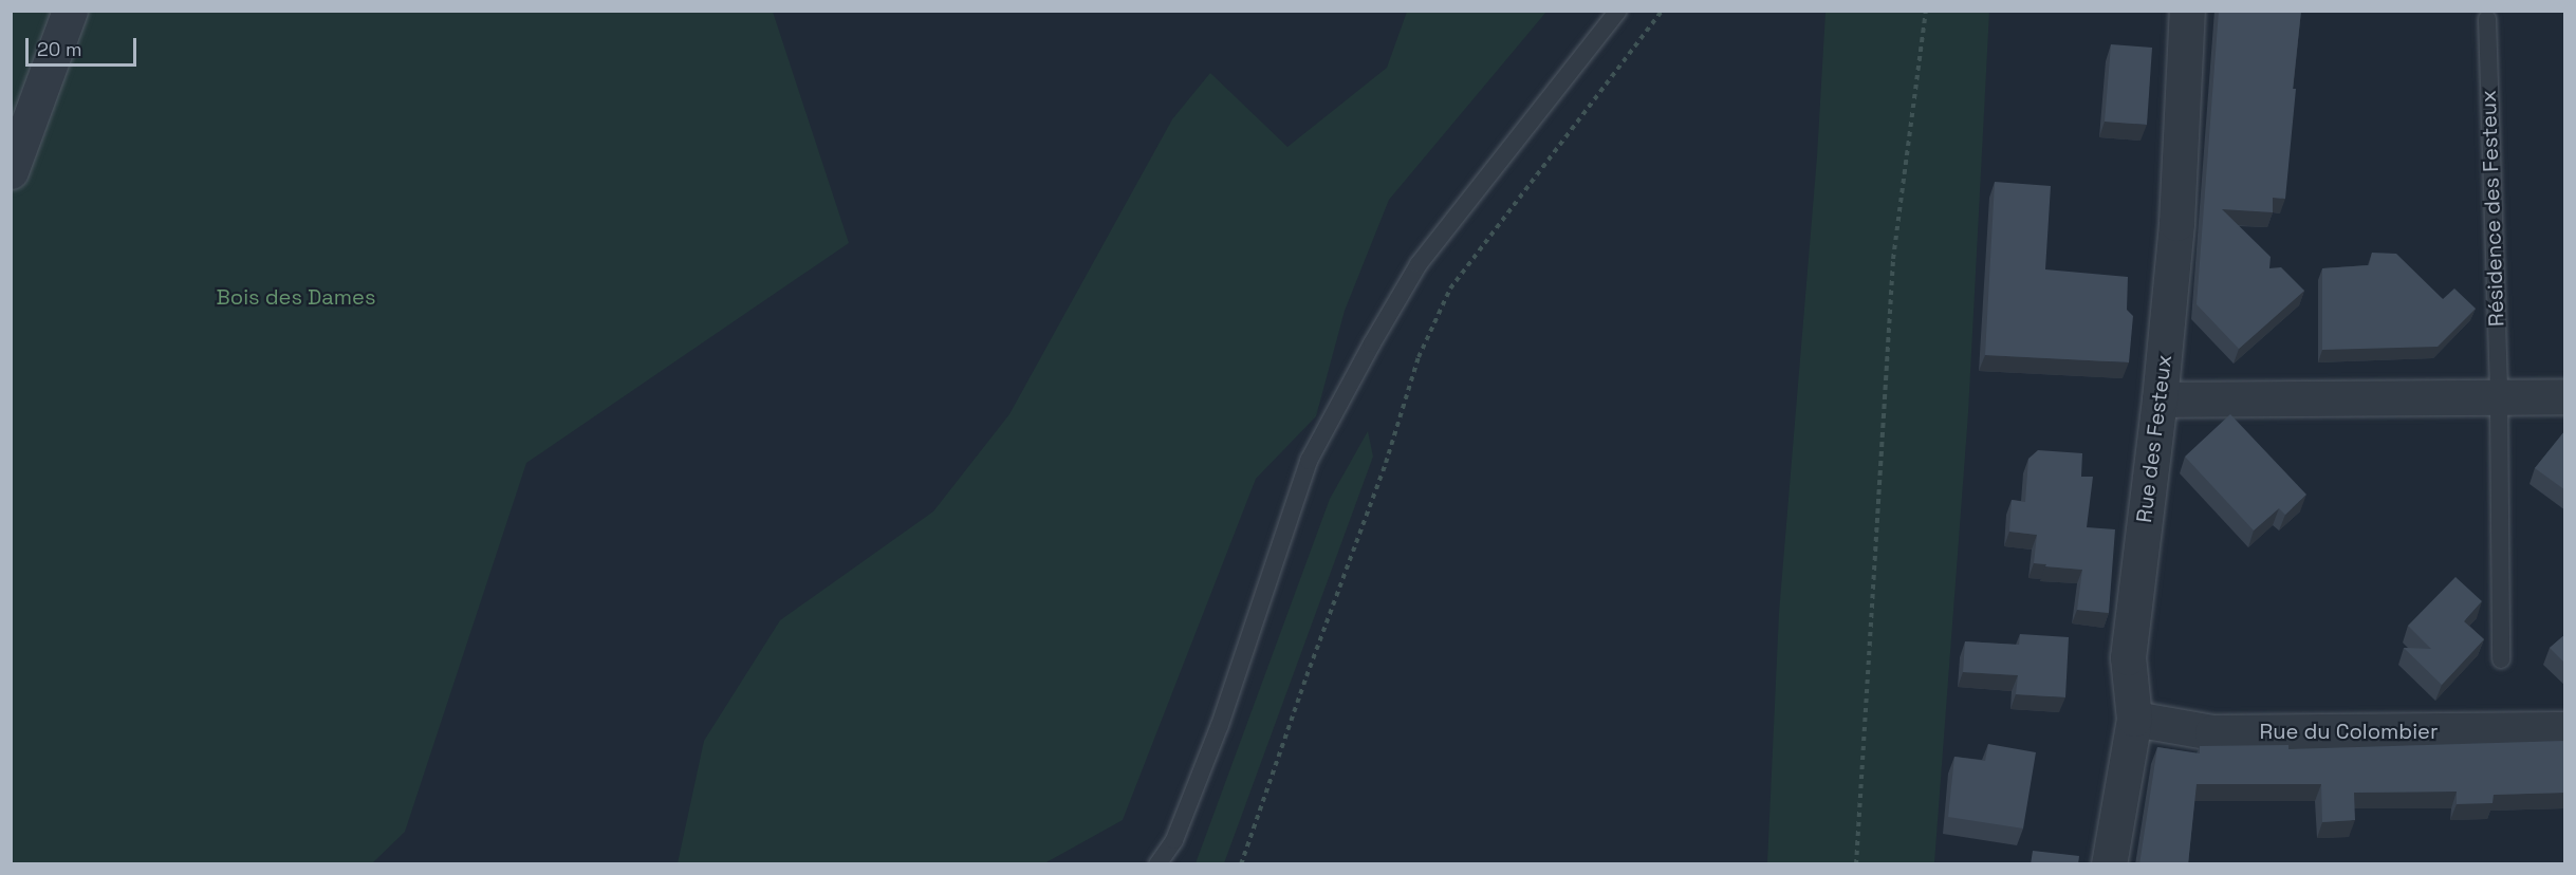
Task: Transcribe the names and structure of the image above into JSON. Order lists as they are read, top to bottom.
{
  "streets": {
    "street": ["Rue des Festeux", "Rue du Colombier"],
    "lane": ["Résidence des Festeux"]
  },
  "crossings": [
    ["Rue des Festeux", "Rue du Colombier"]
  ],
  "parks": ["Bois des Dames"],
  "scale_bar": "20 m"
}
